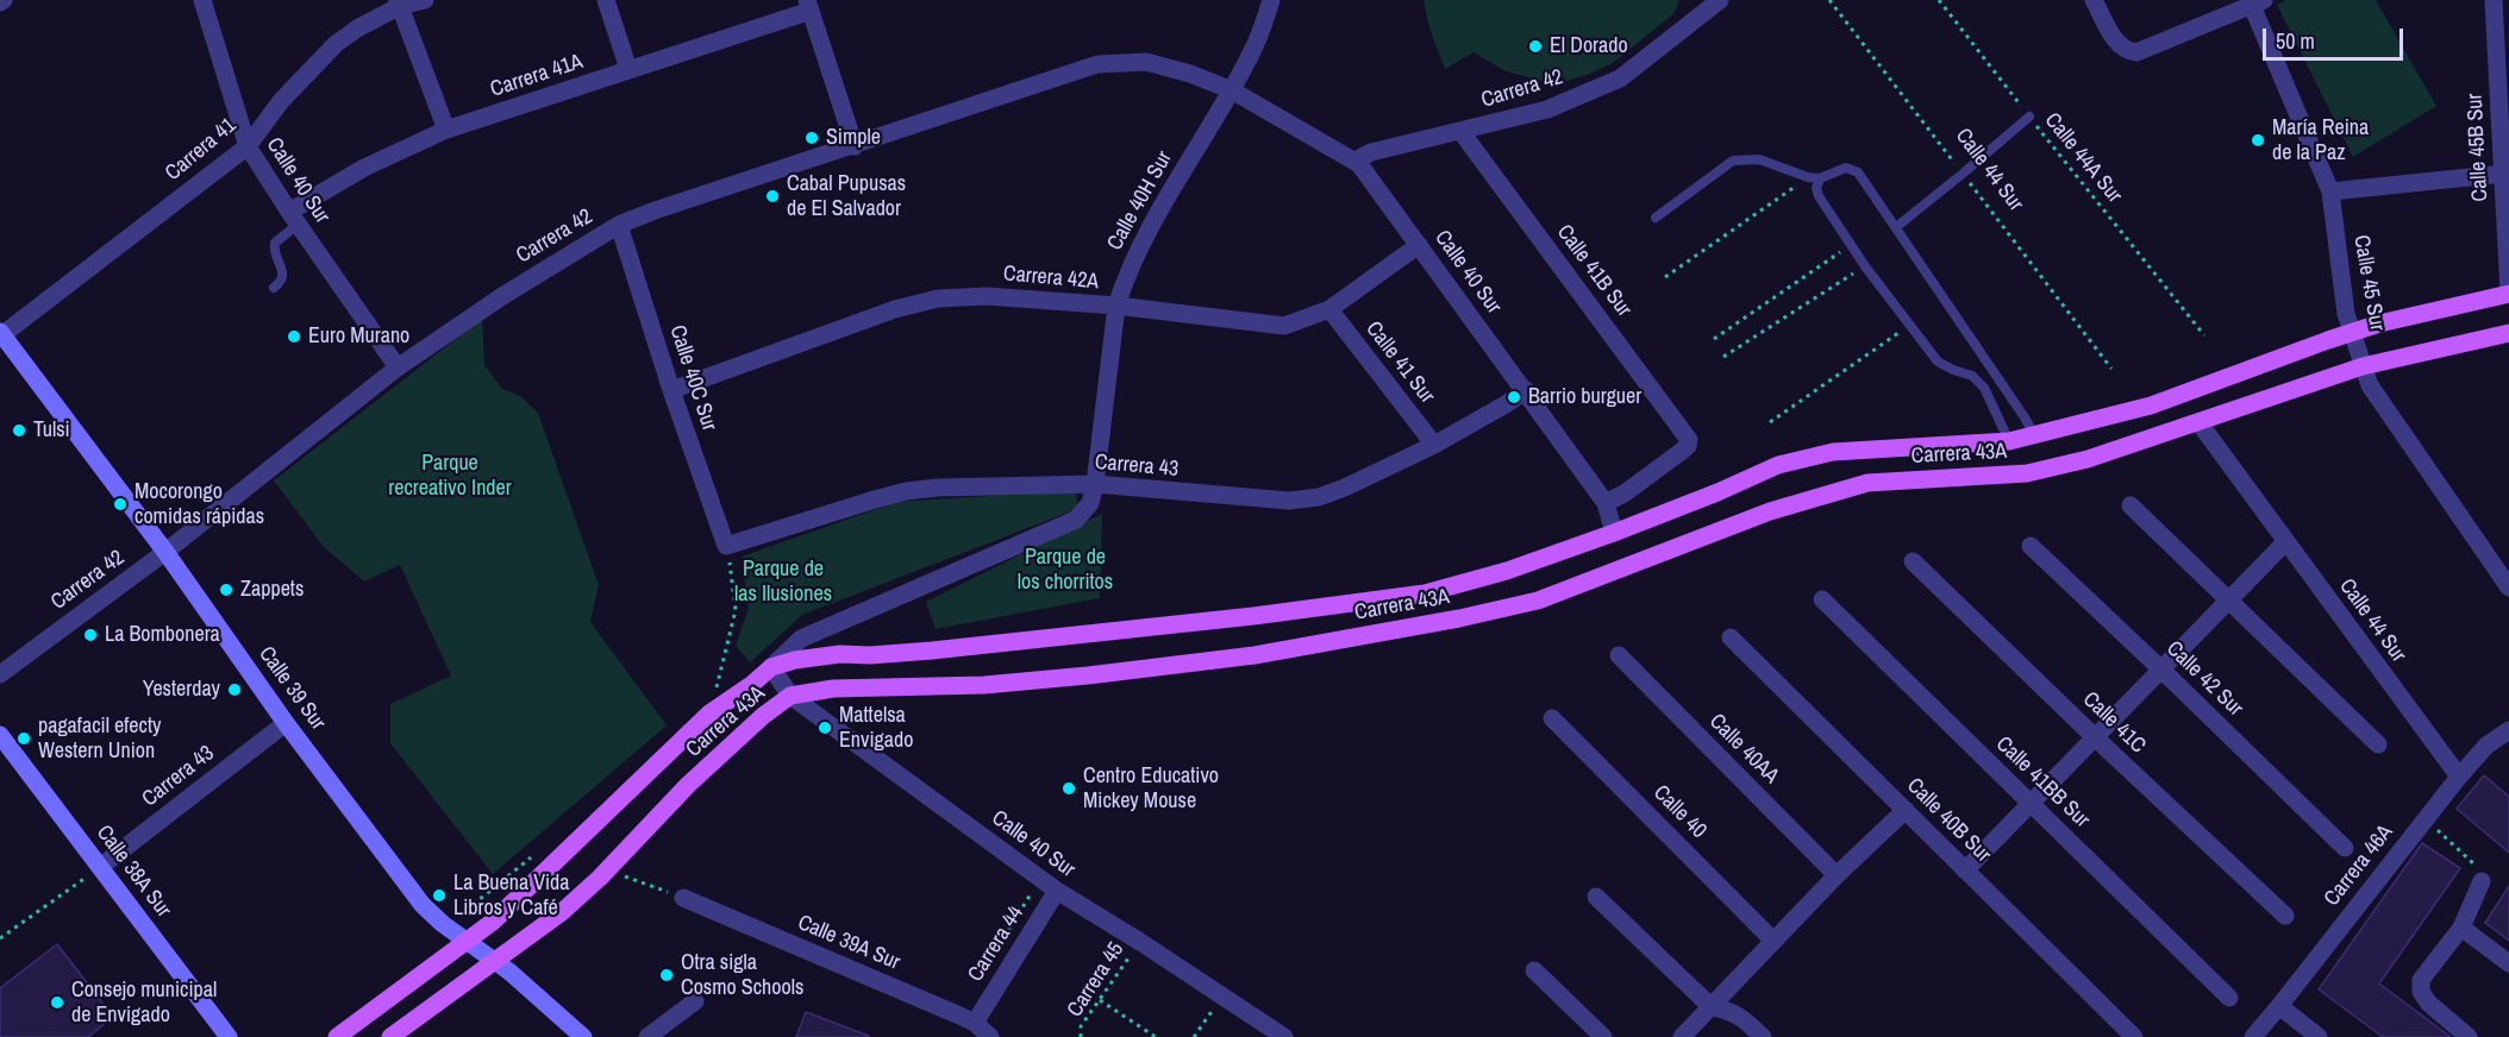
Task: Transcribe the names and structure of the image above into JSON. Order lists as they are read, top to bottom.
{
  "streets": {
    "main road": ["Carrera 43A"],
    "street": [
      "Carrera 41A",
      "Carrera 42",
      "Calle 45B Sur",
      "Carrera 41",
      "Calle 44 Sur",
      "Calle 40 Sur",
      "Calle 40H Sur",
      "Calle 41B Sur",
      "Carrera 42A",
      "Calle 45 Sur",
      "Calle 41 Sur",
      "Calle 40C Sur",
      "Carrera 43",
      "Calle 42 Sur",
      "Calle 39 Sur",
      "Calle 41C",
      "Calle 40AA",
      "Calle 41BB Sur",
      "Calle 40",
      "Calle 40B Sur",
      "Carrera 46A",
      "Calle 38A Sur",
      "Calle 39A Sur",
      "Carrera 44"
    ],
    "path": ["Calle 44A Sur", "Carrera 45"]
  },
  "crossings": [
    ["Carrera 41A", "Calle 40 Sur"],
    ["Carrera 42", "Calle 40 Sur"],
    ["Carrera 42", "Calle 40H Sur"],
    ["Carrera 42", "Calle 41B Sur"],
    ["Carrera 42", "Calle 40C Sur"],
    ["Carrera 42", "Calle 39 Sur"],
    ["Calle 45B Sur", "Carrera 43A"],
    ["Carrera 41", "Calle 40 Sur"],
    ["Carrera 41", "Calle 39 Sur"],
    ["Calle 44 Sur", "Carrera 43A"],
    ["Calle 44 Sur", "Carrera 46A"],
    ["Calle 40 Sur", "Calle 40H Sur"],
    ["Calle 40 Sur", "Calle 41B Sur"],
    ["Calle 40 Sur", "Carrera 42A"],
    ["Calle 40 Sur", "Carrera 43A"],
    ["Calle 40 Sur", "Carrera 43"],
    ["Calle 40 Sur", "Carrera 44"],
    ["Calle 40 Sur", "Carrera 45"],
    ["Calle 40H Sur", "Carrera 42A"],
    ["Calle 40H Sur", "Carrera 43A"],
    ["Calle 40H Sur", "Carrera 43"],
    ["Carrera 42A", "Calle 41 Sur"],
    ["Carrera 42A", "Calle 40C Sur"],
    ["Calle 45 Sur", "Carrera 43A"],
    ["Calle 41 Sur", "Carrera 43"],
    ["Calle 40C Sur", "Carrera 43"],
    ["Carrera 43A", "Carrera 43"],
    ["Carrera 43A", "Calle 39 Sur"],
    ["Carrera 43", "Calle 39 Sur"],
    ["Carrera 43", "Calle 38A Sur"],
    ["Calle 39A Sur", "Carrera 44"]
  ],
  "parks": ["Parque recreativo Inder", "Parque de los chorritos", "Parque de las Ilusiones"],
  "places": [
    "El Dorado",
    "Simple",
    "María Reina de la Paz",
    "Cabal Pupusas de El Salvador",
    "Euro Murano",
    "Barrio burguer",
    "Tulsi",
    "Mocorongo comidas rápidas",
    "Zappets",
    "La Bombonera",
    "Yesterday",
    "Mattelsa Envigado",
    "pagafacil efecty Western Union",
    "Centro Educativo Mickey Mouse",
    "La Buena Vida Libros y Café",
    "Otra sigla Cosmo Schools",
    "Consejo municipal de Envigado"
  ],
  "scale_bar": "50 m"
}
